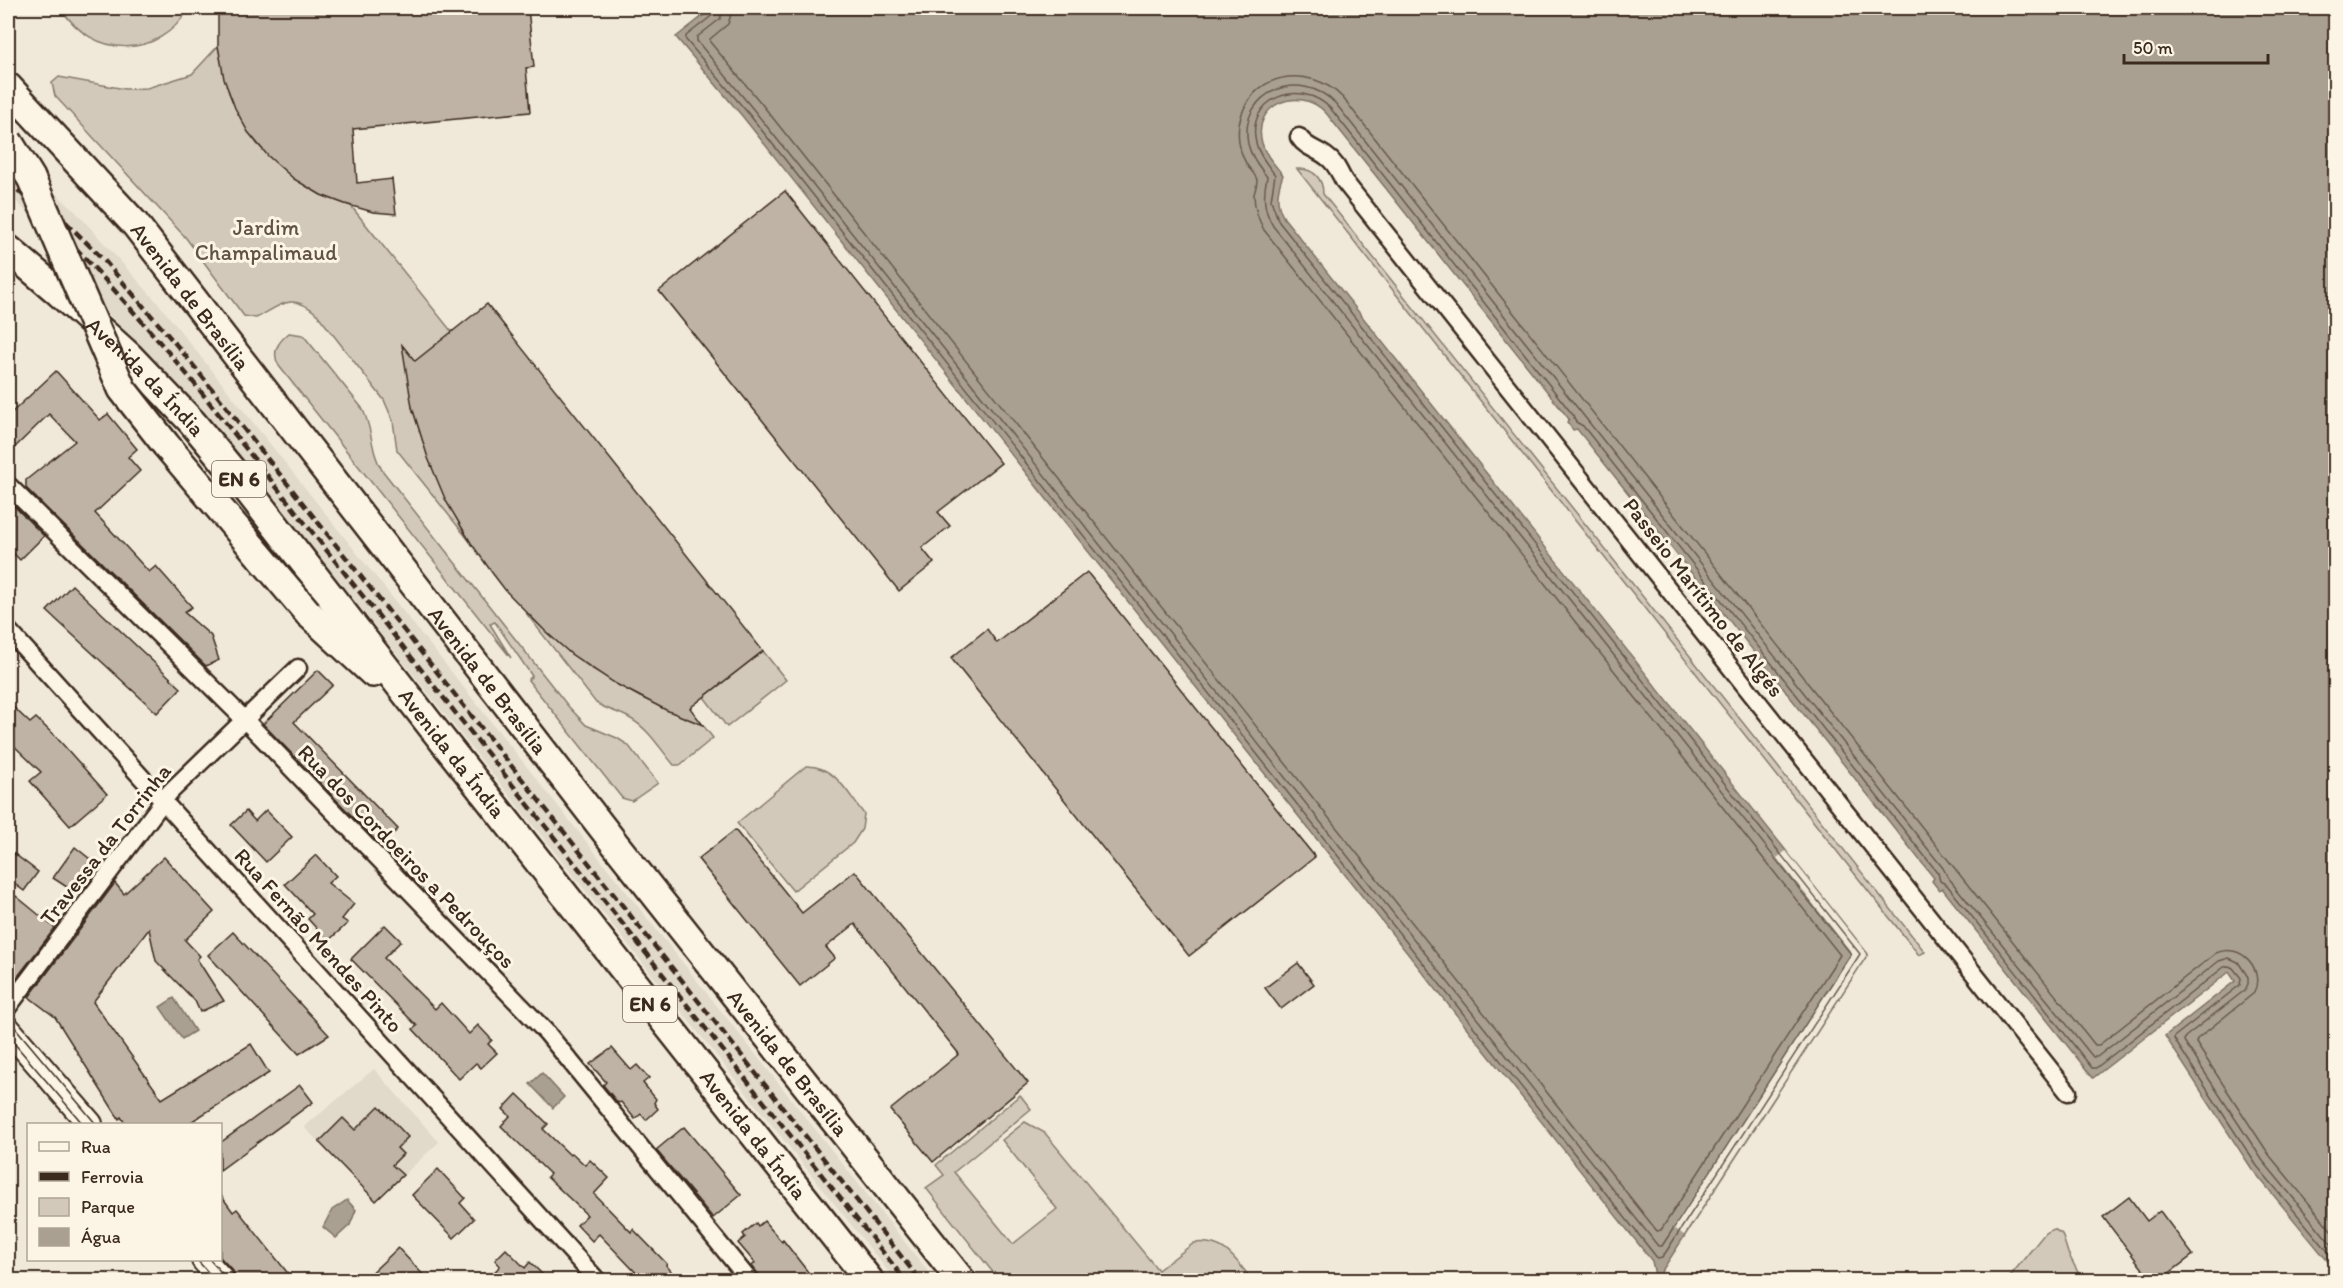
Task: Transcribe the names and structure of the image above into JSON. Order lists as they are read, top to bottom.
{
  "streets": {
    "main road": ["Avenida de Brasília", "Avenida da Índia", "EN 6"],
    "street": [
      "Passeio Marítimo de Algés",
      "Travessa da Torrinha",
      "Rua dos Cordoeiros a Pedrouços",
      "Rua Fernão Mendes Pinto"
    ]
  },
  "crossings": [
    ["Travessa da Torrinha", "Rua dos Cordoeiros a Pedrouços"],
    ["Travessa da Torrinha", "Rua Fernão Mendes Pinto"]
  ],
  "parks": ["Jardim Champalimaud"],
  "legend": [
    "Rua",
    "Ferrovia",
    "Parque",
    "Água"
  ],
  "scale_bar": "50 m"
}
